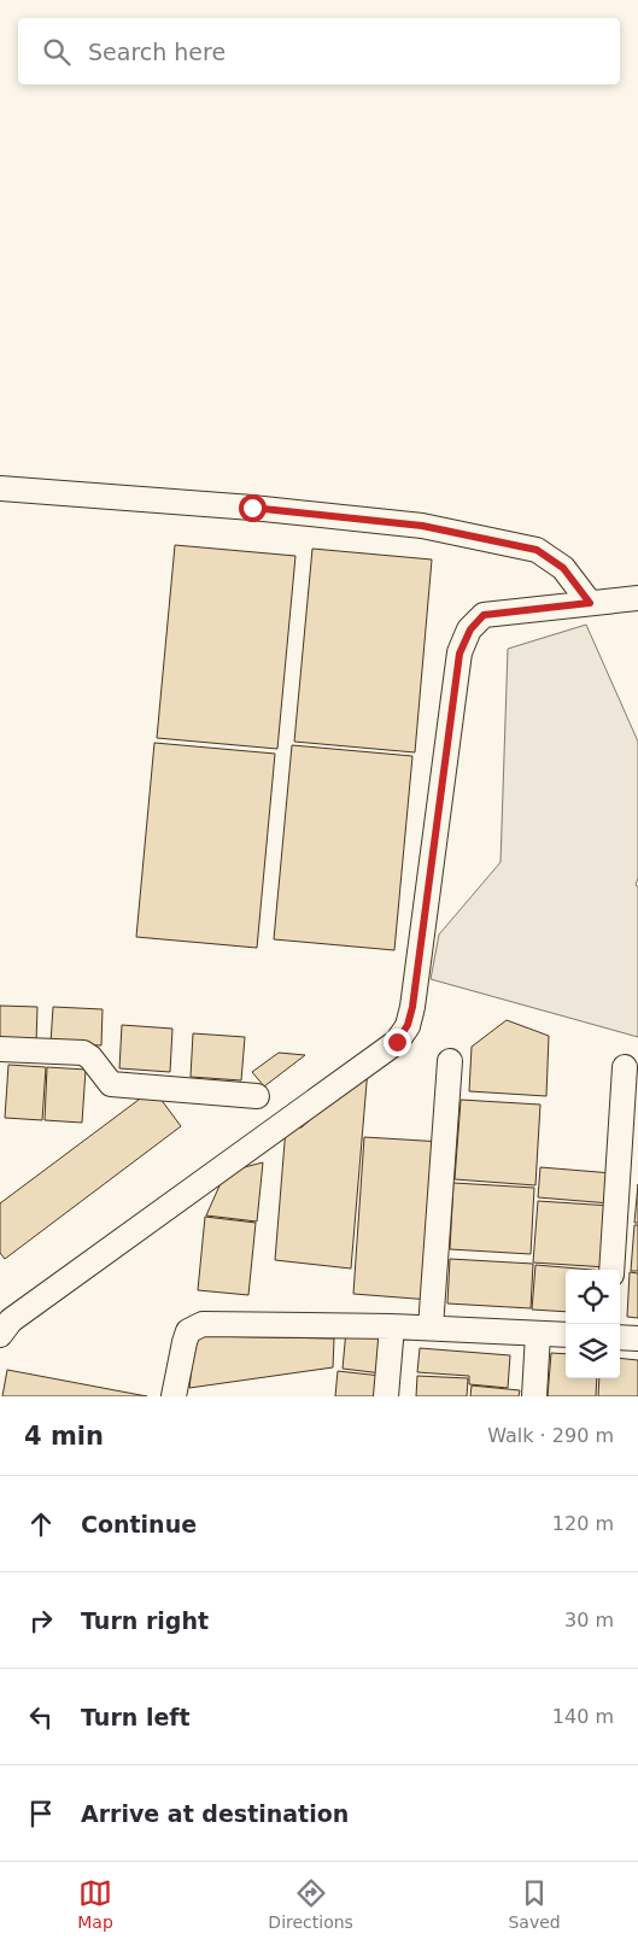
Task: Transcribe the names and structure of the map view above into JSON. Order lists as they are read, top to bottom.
{
  "page": {
    "search": "Search here",
    "heading": ["4 min", "Walk · 290 m"],
    "list": [
      ["Continue", "120 m"],
      ["Turn right", "30 m"],
      ["Turn left", "140 m"],
      "Arrive at destination"
    ],
    "nav": ["Map", "Directions", "Saved"]
  }
}
